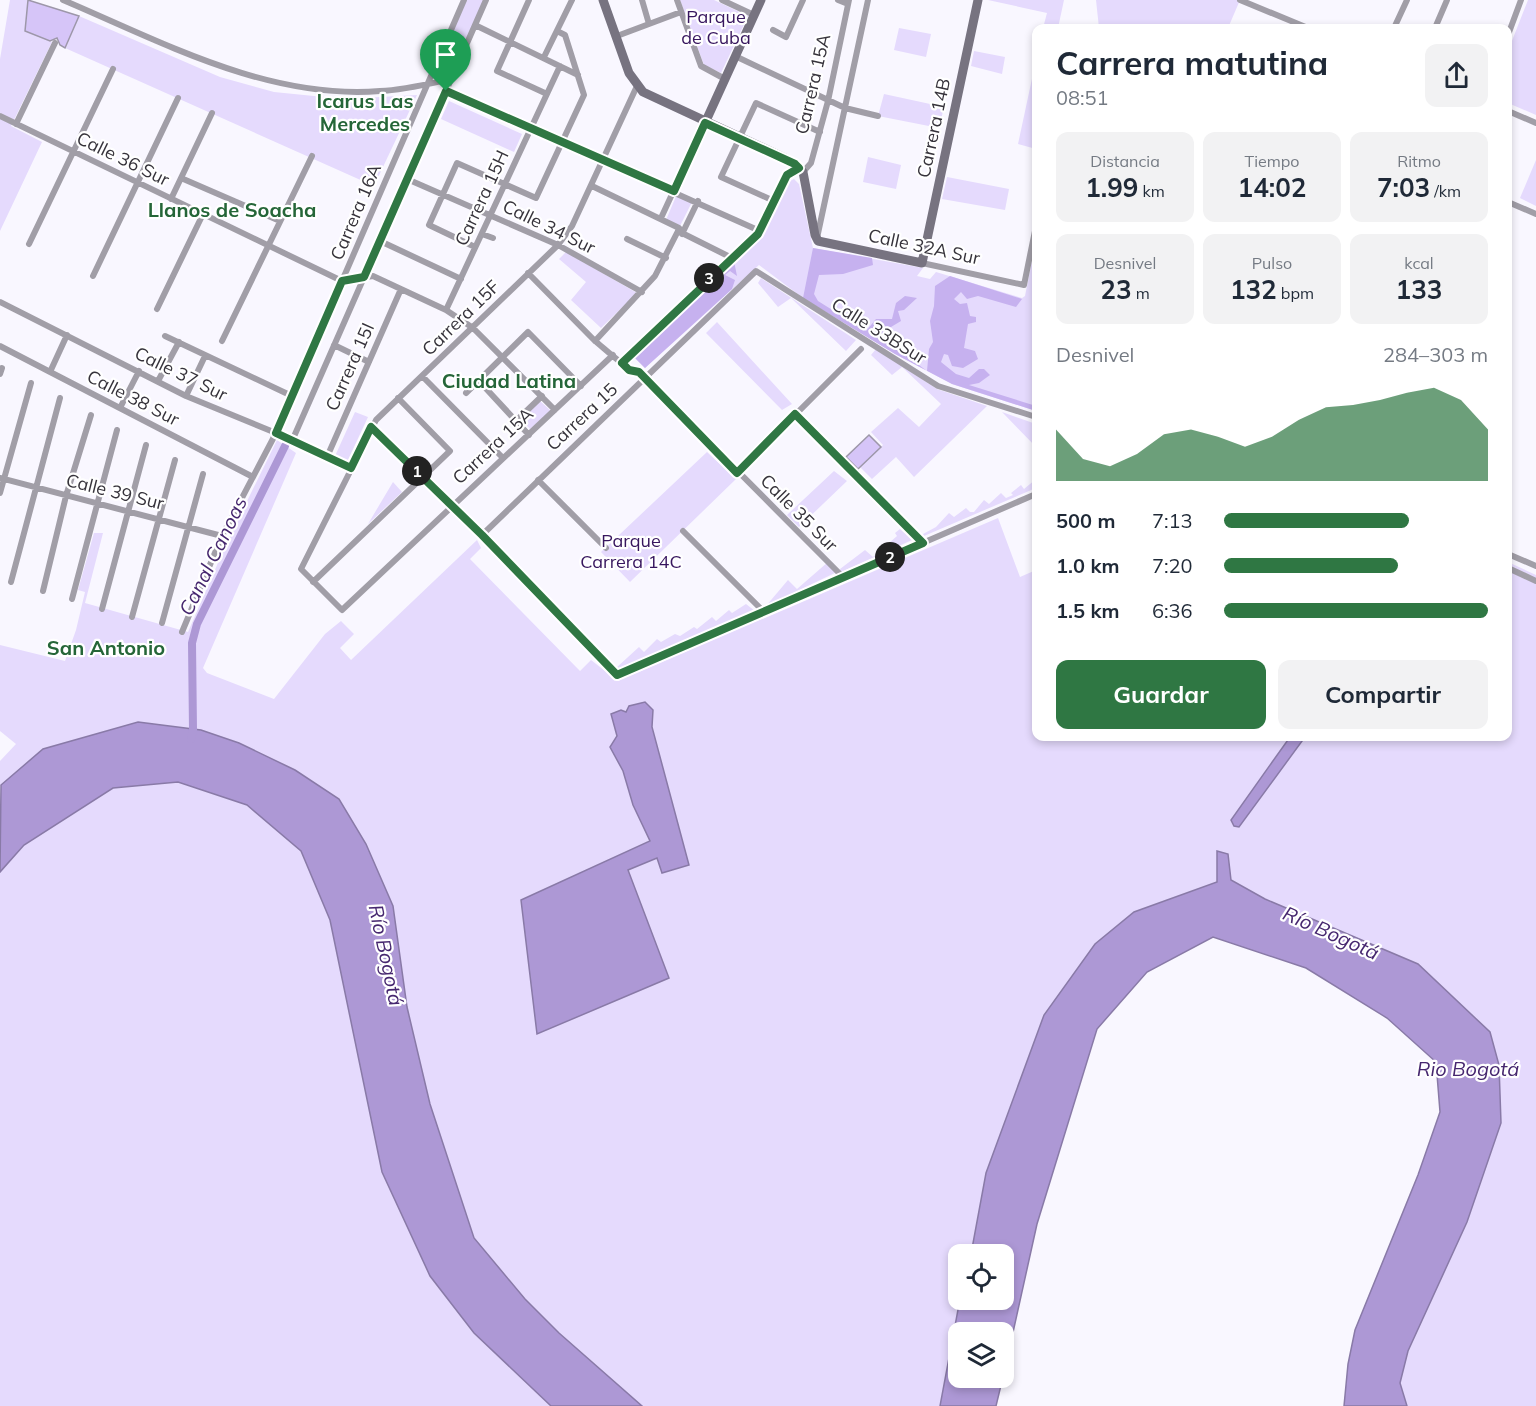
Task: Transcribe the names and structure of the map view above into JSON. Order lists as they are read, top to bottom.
{
  "streets": {
    "street": [
      "Carrera 15A",
      "Carrera 14B",
      "Calle 36 Sur",
      "Carrera 15H",
      "Carrera 16A",
      "Calle 34 Sur",
      "Calle 32A Sur",
      "Carrera 15F",
      "Calle 33BSur",
      "Carrera 15I",
      "Calle 37 Sur",
      "Calle 38 Sur",
      "Carrera 15",
      "Calle 39 Sur",
      "Calle 35 Sur"
    ]
  },
  "crossings": [
    ["Carrera 15A", "Carrera 15F"],
    ["Carrera 15A", "Calle 35 Sur"],
    ["Carrera 14B", "Calle 32A Sur"],
    ["Calle 36 Sur", "Carrera 16A"],
    ["Carrera 15H", "Calle 34 Sur"],
    ["Carrera 16A", "Calle 37 Sur"],
    ["Carrera 16A", "Calle 38 Sur"],
    ["Carrera 16A", "Calle 39 Sur"],
    ["Calle 34 Sur", "Carrera 15F"],
    ["Carrera 15F", "Calle 37 Sur"],
    ["Carrera 15F", "Calle 35 Sur"],
    ["Calle 33BSur", "Carrera 15"],
    ["Carrera 15I", "Calle 37 Sur"],
    ["Carrera 15", "Calle 35 Sur"]
  ],
  "districts": [
    "Icarus Las Mercedes",
    "Llanos de Soacha",
    "Ciudad Latina",
    "San Antonio"
  ],
  "water": ["Canal Canoas", "Río Bogotá", "Rio Bogotá"],
  "parks": ["Parque de Cuba", "Parque Carrera 14C"],
  "page": {
    "heading": ["Carrera matutina", "08:51"],
    "stats": [
      ["Distancia", "1.99 km"],
      ["Tiempo", "14:02"],
      ["Ritmo", "7:03 /km"],
      ["Desnivel", "23 m"],
      ["Pulso", "132 bpm"],
      ["kcal", "133"]
    ],
    "pins": ["3", "1", "2"],
    "chart": ["Desnivel", "284–303 m"],
    "list": [
      {
        "name": "500 m",
        "note": "7:13"
      },
      {
        "name": "1.0 km",
        "note": "7:20"
      },
      {
        "name": "1.5 km",
        "note": "6:36"
      }
    ],
    "buttons": ["Guardar", "Compartir"]
  }
}
